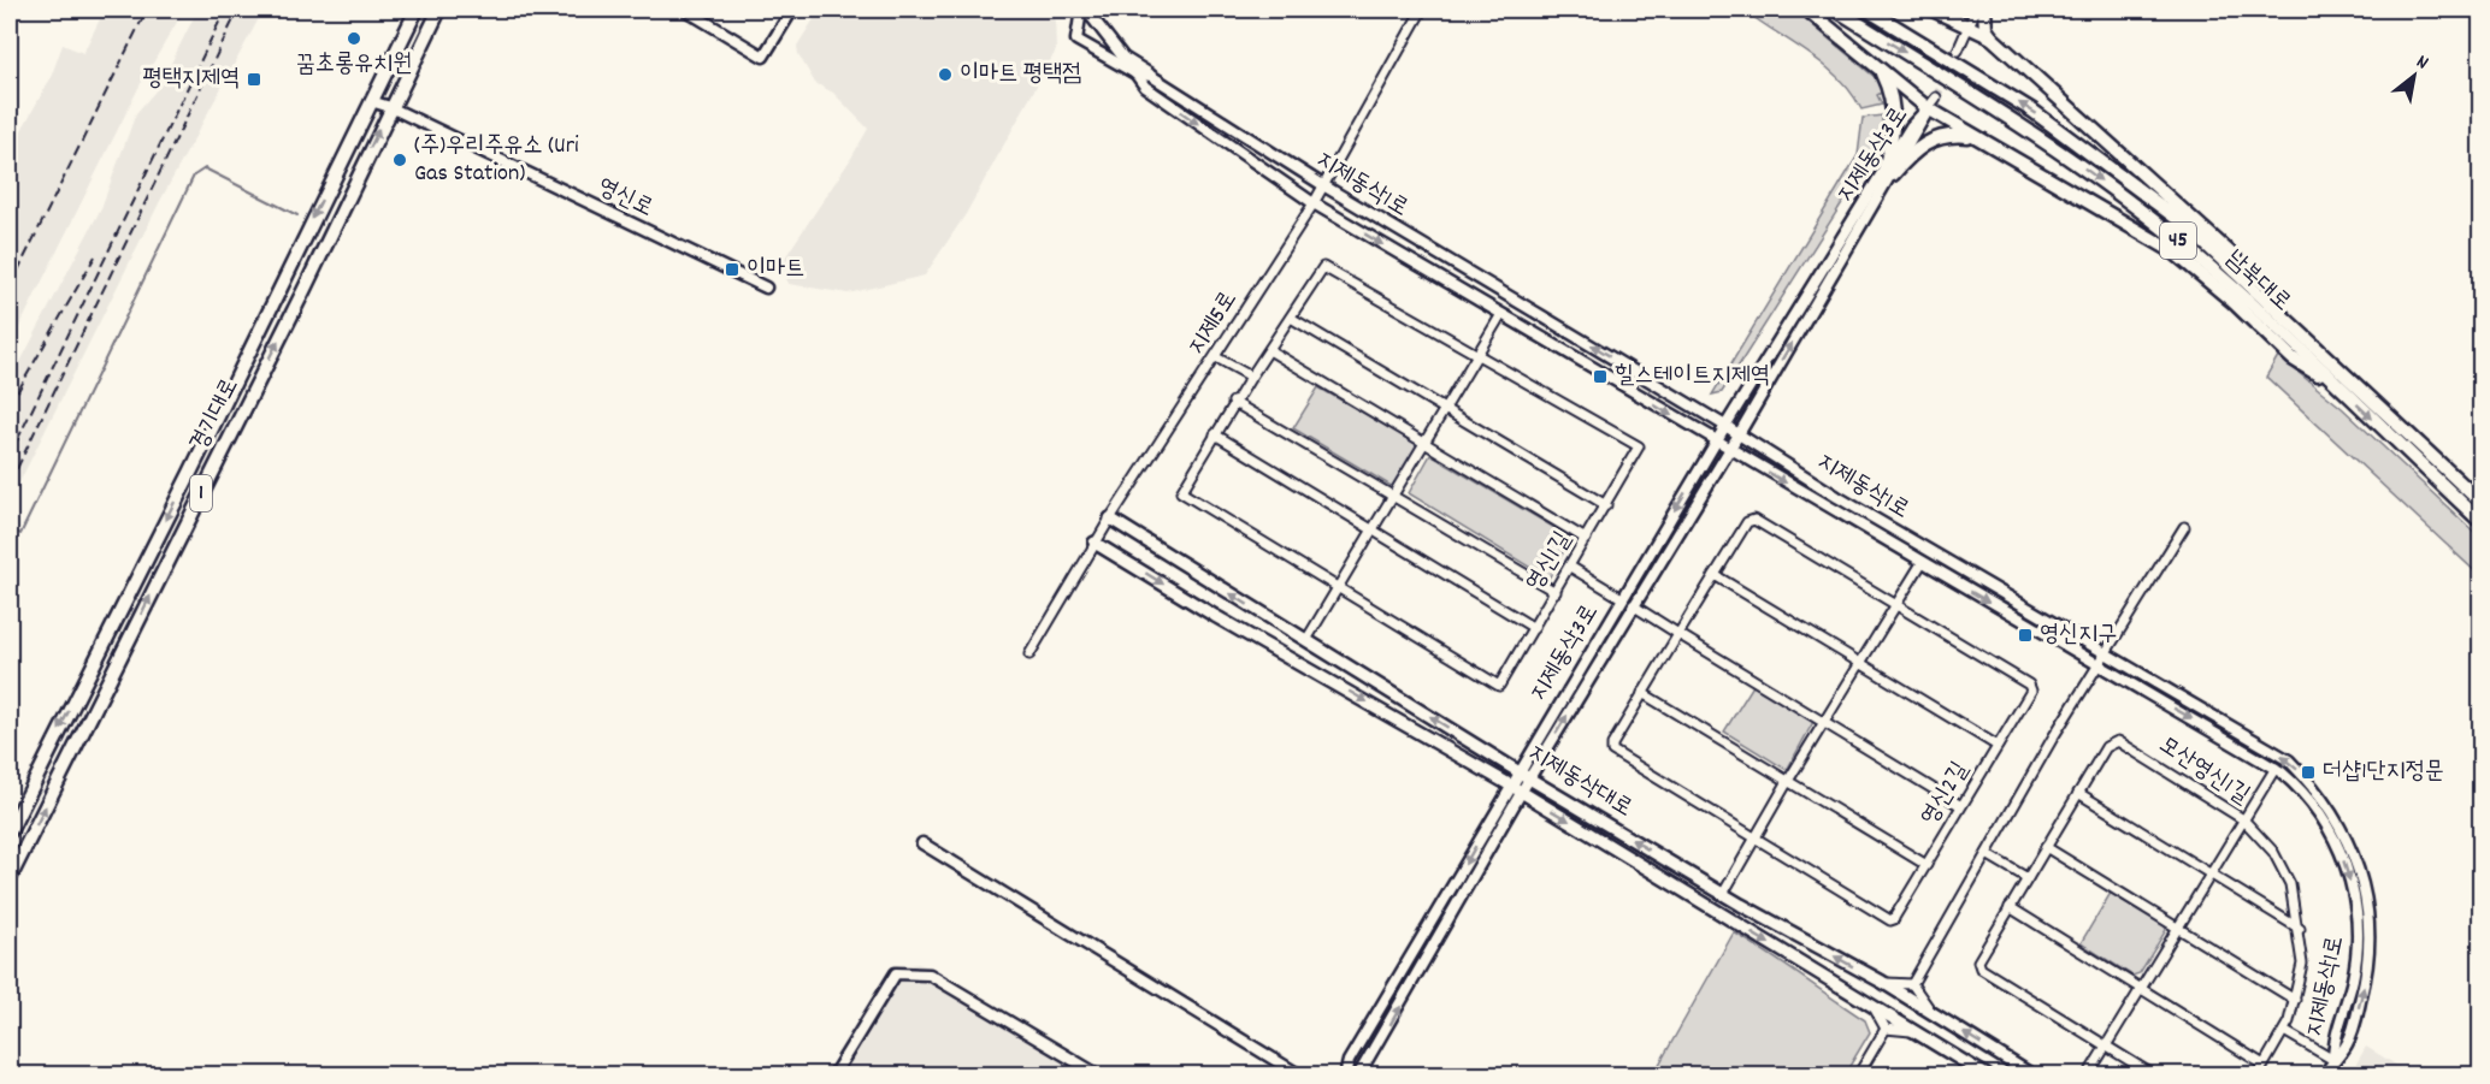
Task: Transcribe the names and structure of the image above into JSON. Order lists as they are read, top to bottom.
{
  "streets": {
    "main road": [
      "45",
      "남북대로",
      "경기대로",
      "1",
      "지제동삭대로"
    ],
    "street": [
      "지제동삭3로",
      "지제동삭1로",
      "영신로",
      "지제5로",
      "영신1길",
      "모산영신1길",
      "영신2길"
    ]
  },
  "crossings": [
    ["지제동삭3로", "지제동삭1로"],
    ["지제동삭3로", "지제동삭대로"],
    ["지제동삭1로", "지제5로"],
    ["영신로", "경기대로"],
    ["지제5로", "지제동삭대로"]
  ],
  "places": {
    "other": ["꿈초롱유치원", "이마트 평택점", "(주)우리주유소 (Uri Gas Station)"],
    "transit": [
      "평택지제역",
      "이마트",
      "힐스테이트지제역",
      "영신지구",
      "더샵1단지정문"
    ]
  },
  "north": "top right"
}
